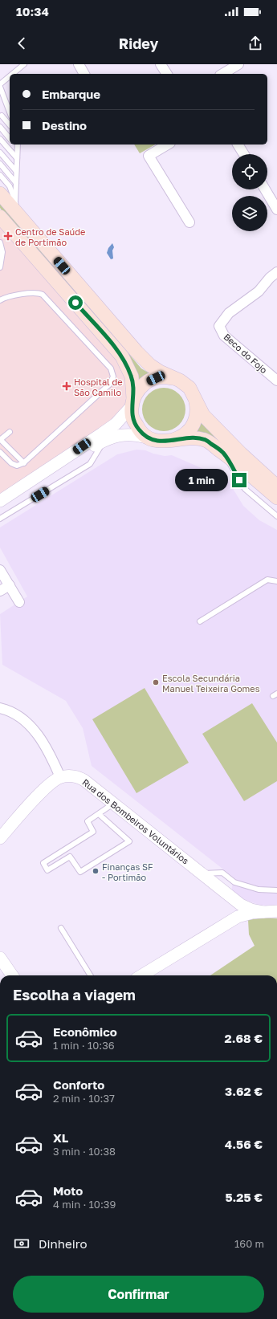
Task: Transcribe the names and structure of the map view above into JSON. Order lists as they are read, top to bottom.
{
  "streets": {
    "street": ["Beco do Fojo", "Rua dos Bombeiros Voluntários"]
  },
  "places": {
    "health": ["Centro de Saúde de Portimão", "Hospital de São Camilo"],
    "other": ["Escola Secundária Manuel Teixeira Gomes", "Finanças SF - Portimão"]
  },
  "page": {
    "status": "10:34",
    "header": "Ridey",
    "banner": ["Embarque", "Destino"],
    "bubble": "1 min",
    "heading": "Escolha a viagem",
    "list": [
      {
        "name": "Econômico",
        "note": "1 min · 10:36",
        "value": "2.68 €"
      },
      {
        "name": "Conforto",
        "note": "2 min · 10:37",
        "value": "3.62 €"
      },
      {
        "name": "XL",
        "note": "3 min · 10:38",
        "value": "4.56 €"
      },
      {
        "name": "Moto",
        "note": "4 min · 10:39",
        "value": "5.25 €"
      }
    ],
    "pay": ["Dinheiro", "160 m"],
    "buttons": "Confirmar"
  }
}
